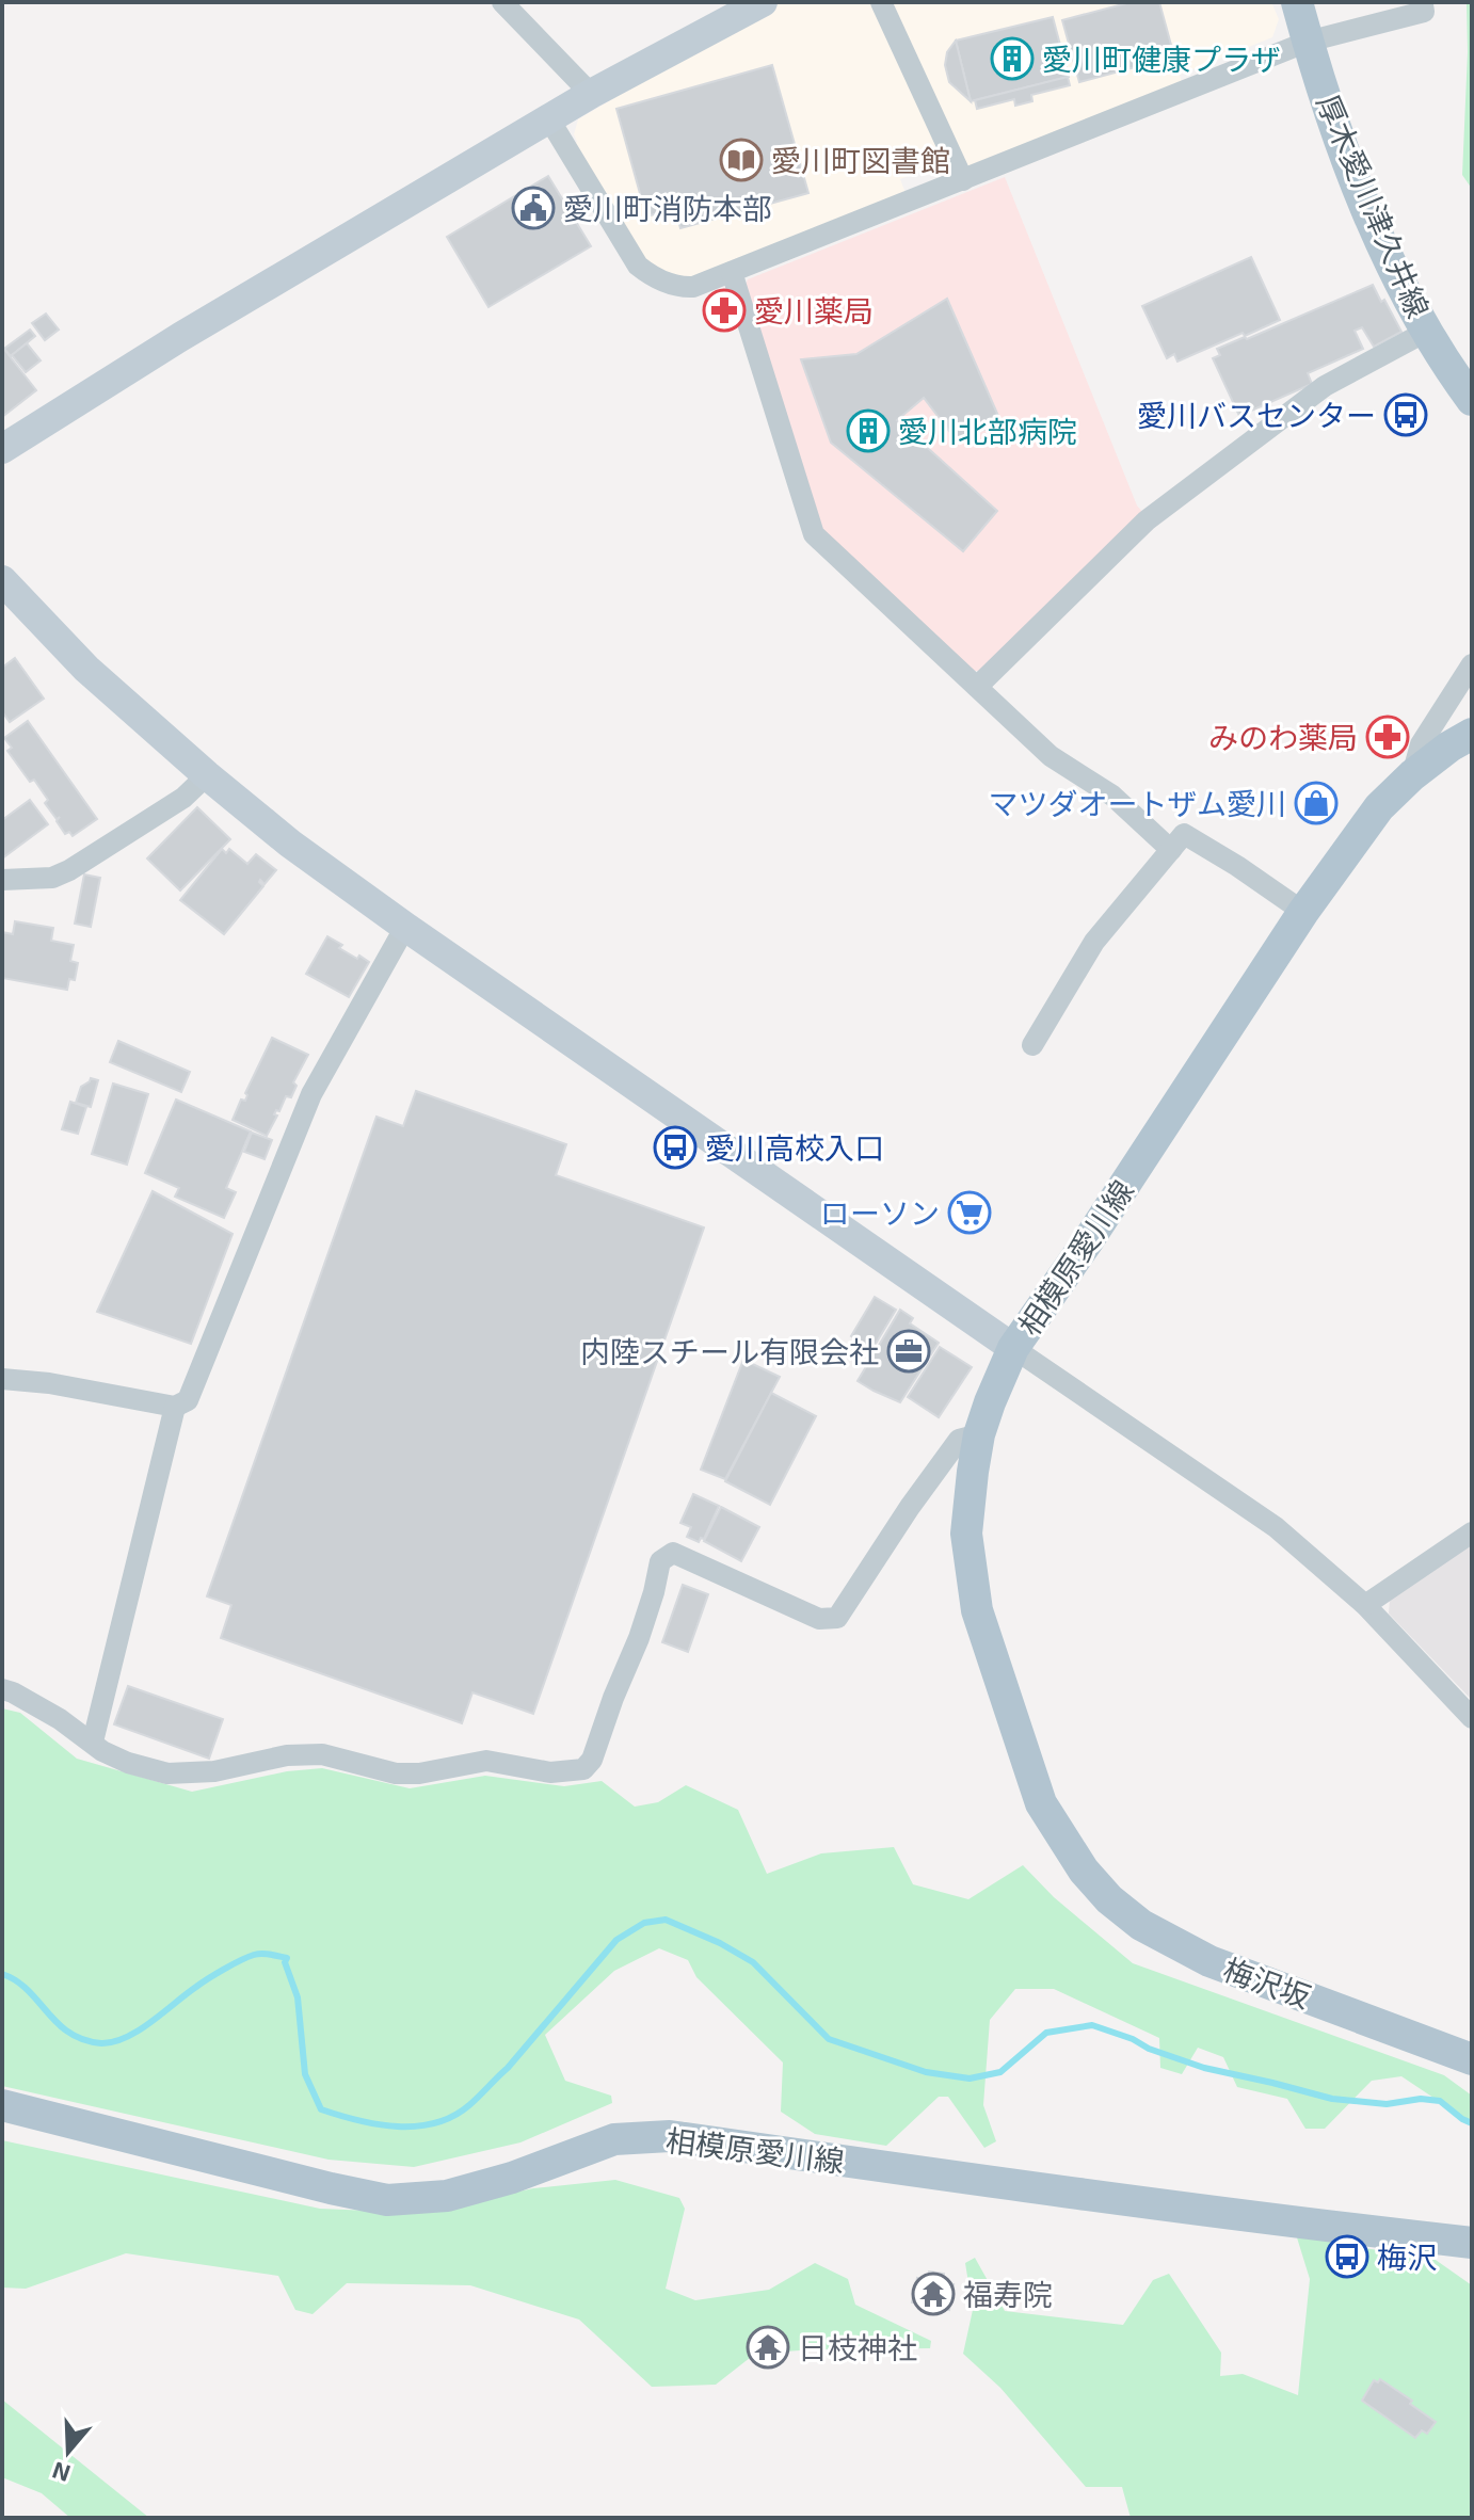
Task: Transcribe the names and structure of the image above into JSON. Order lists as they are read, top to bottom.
{
  "streets": {
    "main road": ["厚木愛川津久井線", "相模原愛川線", "梅沢坂"]
  },
  "crossings": [
    ["相模原愛川線", "梅沢坂"]
  ],
  "places": {
    "building": ["愛川町健康プラザ", "愛川北部病院"],
    "library": ["愛川町図書館"],
    "public building": ["愛川町消防本部"],
    "pharmacy": ["愛川薬局", "みのわ薬局"],
    "bus stop": ["愛川バスセンター", "愛川高校入口", "梅沢"],
    "shop": ["マツダオートザム愛川"],
    "supermarket": ["ローソン"],
    "office": ["内陸スチール有限会社"],
    "temple": ["福寿院", "日枝神社"]
  },
  "north": "bottom"
}
